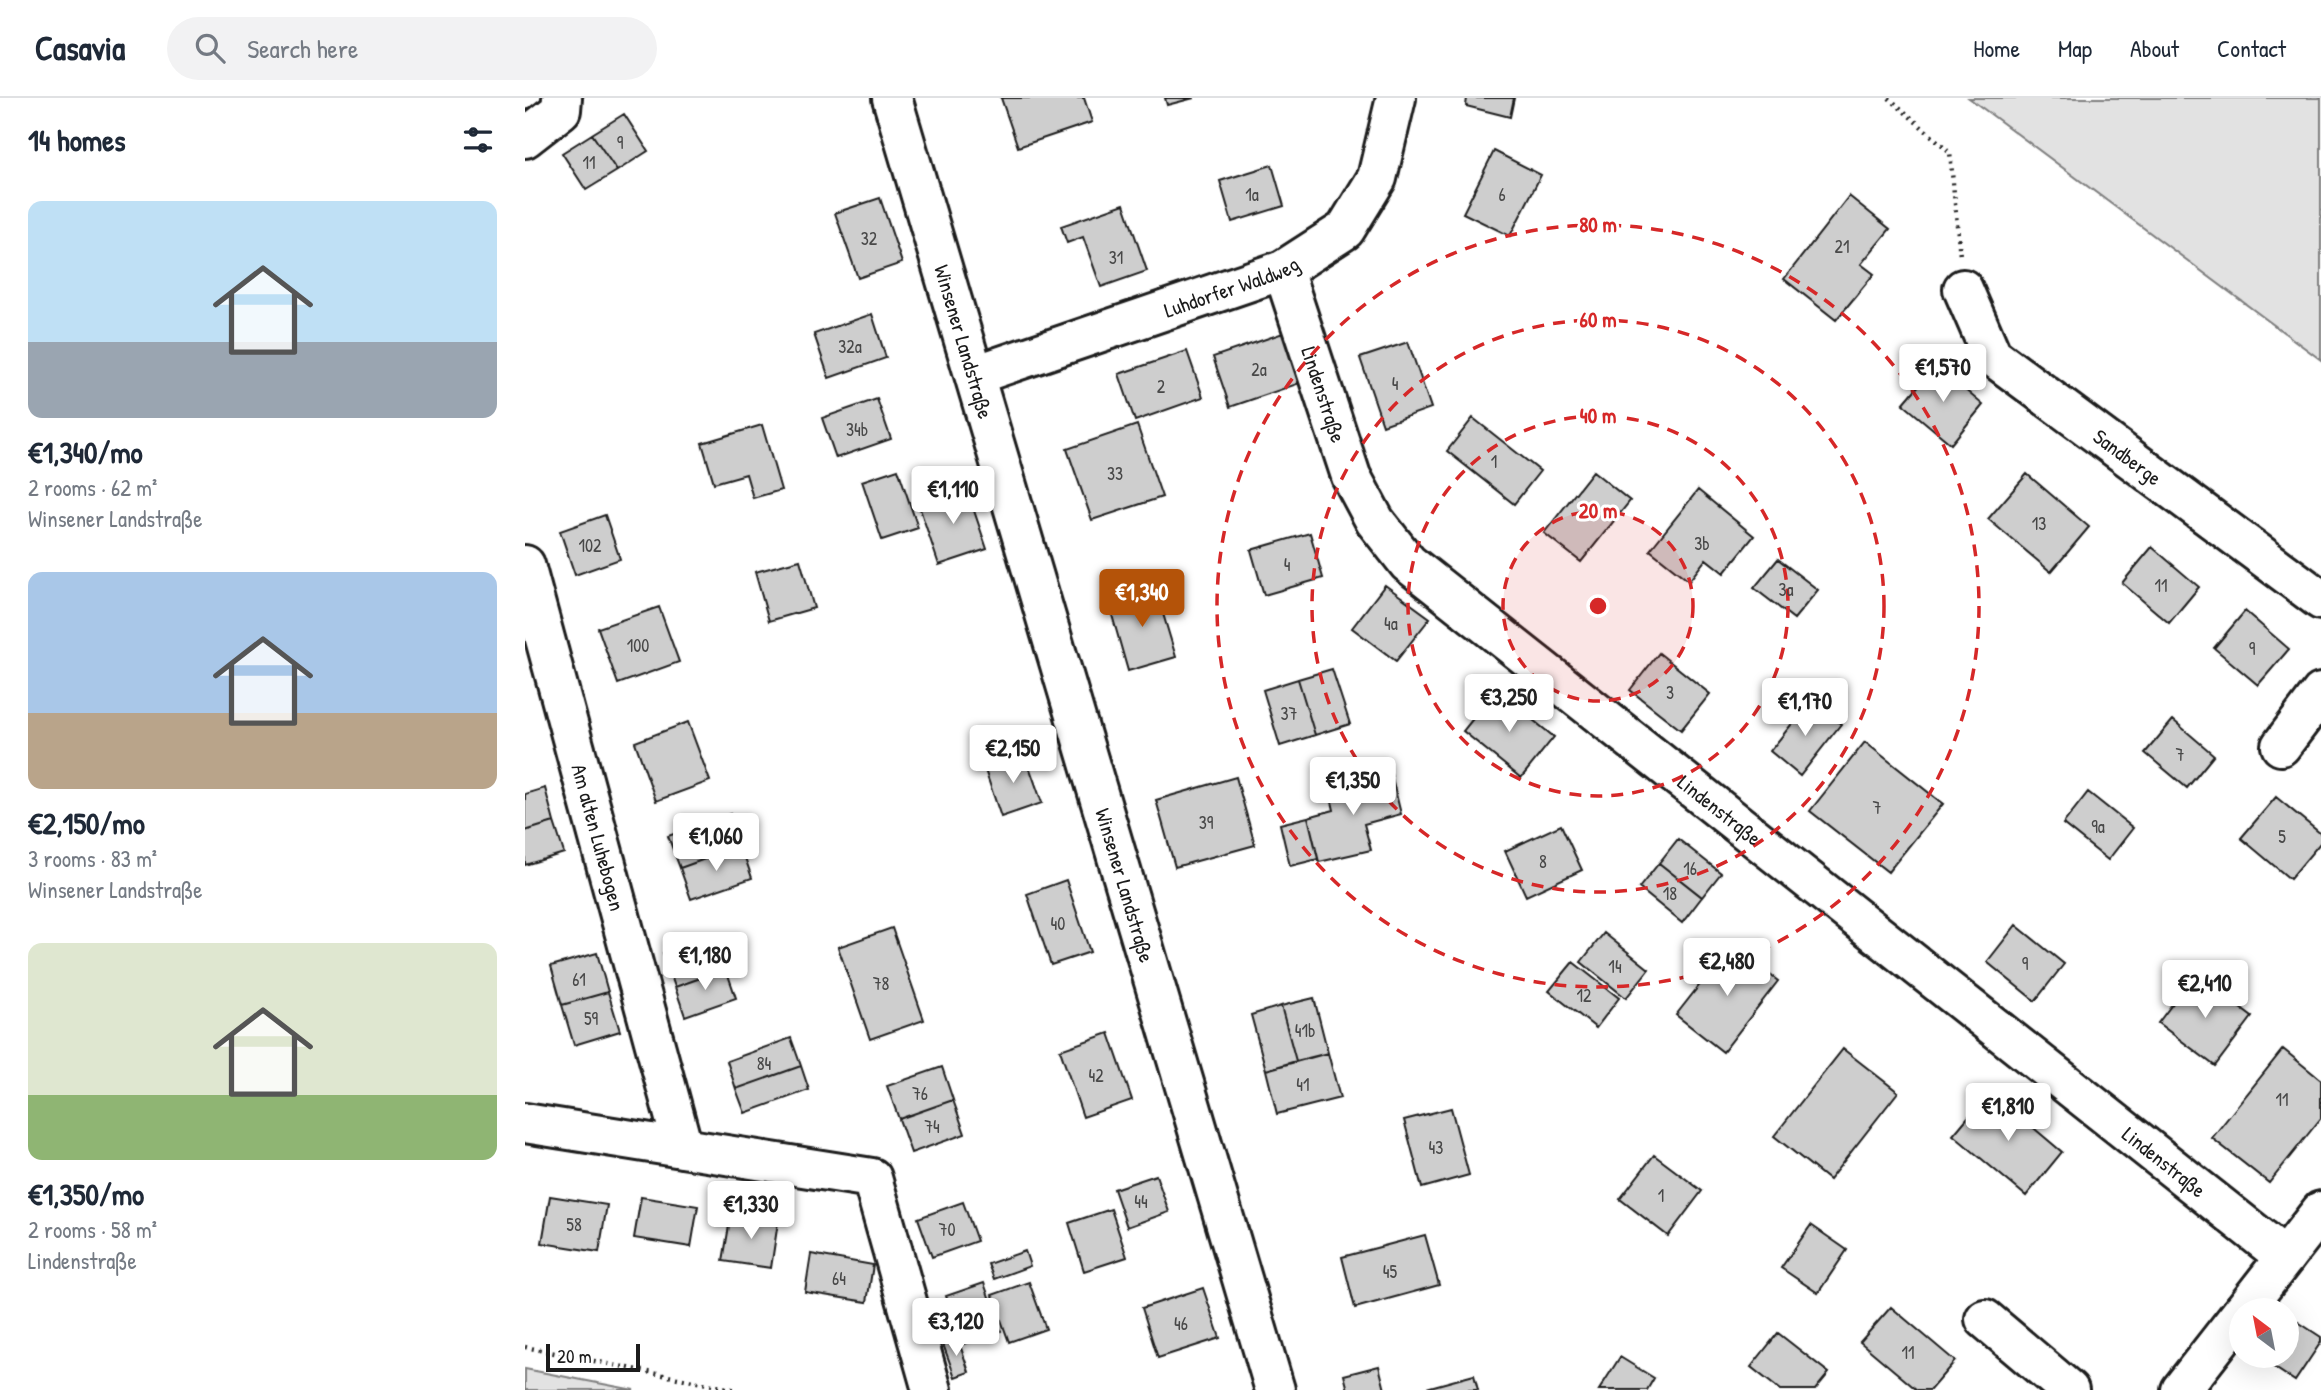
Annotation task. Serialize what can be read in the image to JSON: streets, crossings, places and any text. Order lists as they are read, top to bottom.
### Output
{
  "streets": {
    "street": [
      "Luhdorfer Waldweg",
      "Winsener Landstraße",
      "Lindenstraße",
      "Sandberge",
      "Am alten Luhebogen"
    ]
  },
  "crossings": [
    ["Luhdorfer Waldweg", "Winsener Landstraße"],
    ["Luhdorfer Waldweg", "Lindenstraße"]
  ],
  "house_numbers": [
    "9",
    "11",
    "1a",
    "6",
    "32",
    "21",
    "31",
    "32a",
    "2a",
    "4",
    "2",
    "34b",
    "1",
    "33",
    "13",
    "3b",
    "102",
    "4",
    "11",
    "3a",
    "4a",
    "100",
    "9",
    "3",
    "37",
    "7",
    "7",
    "39",
    "9a",
    "5",
    "8",
    "16",
    "18",
    "40",
    "9",
    "14",
    "61",
    "78",
    "12",
    "59",
    "41b",
    "84",
    "42",
    "41",
    "76",
    "11",
    "74",
    "43",
    "1",
    "44",
    "58",
    "70",
    "45",
    "64",
    "46",
    "11"
  ],
  "scale_bar": "20 m",
  "north": "top left",
  "page": {
    "header": "Casavia",
    "search": "Search here",
    "nav": [
      "Home",
      "Map",
      "About",
      "Contact"
    ],
    "heading": "14 homes",
    "list": [
      {
        "name": "€1,340/mo",
        "note": "2 rooms · 62 m² · Winsener Landstraße"
      },
      {
        "name": "€2,150/mo",
        "note": "3 rooms · 83 m² · Winsener Landstraße"
      },
      {
        "name": "€1,350/mo",
        "note": "2 rooms · 58 m² · Lindenstraße"
      }
    ],
    "price": [
      "€1,570",
      "€1,110",
      "€1,340",
      "€3,250",
      "€1,170",
      "€2,150",
      "€1,350",
      "€1,060",
      "€1,180",
      "€2,480",
      "€2,410",
      "€1,810",
      "€1,330",
      "€3,120"
    ],
    "scale": "20 m"
  },
  "rings": [
    "80 m",
    "60 m",
    "40 m",
    "20 m"
  ]
}
